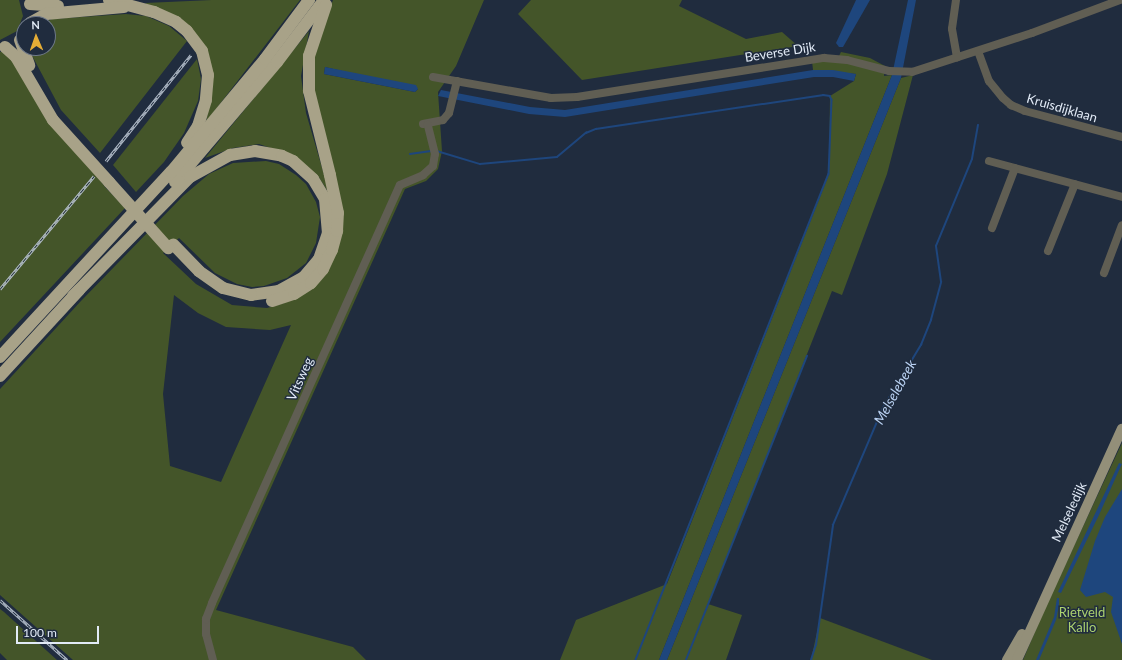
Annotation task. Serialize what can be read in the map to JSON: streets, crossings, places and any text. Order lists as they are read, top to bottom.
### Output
{
  "streets": {
    "main road": ["Melseledijk"],
    "street": ["Beverse Dijk", "Kruisdijklaan", "Vitsweg"]
  },
  "crossings": [
    ["Beverse Dijk", "Kruisdijklaan"],
    ["Beverse Dijk", "Vitsweg"]
  ],
  "water": ["Melselebeek"],
  "parks": ["Rietveld Kallo"],
  "scale_bar": "100 m",
  "north": "top"
}
